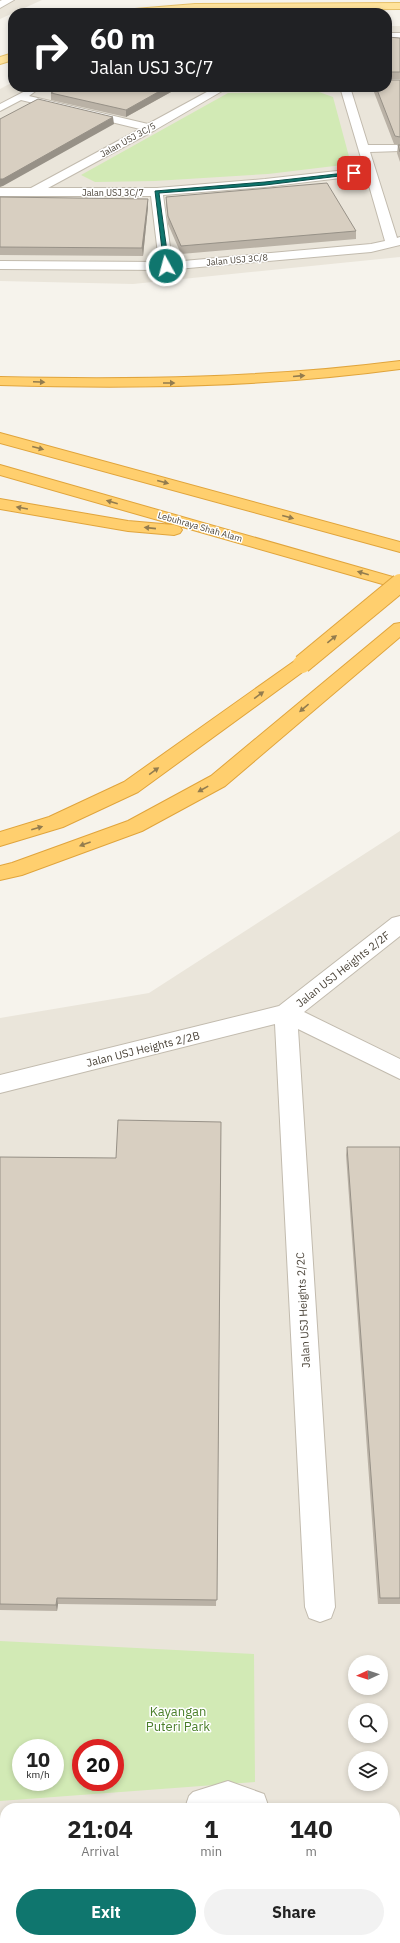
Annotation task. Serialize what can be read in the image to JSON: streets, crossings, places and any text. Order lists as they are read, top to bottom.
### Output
{
  "streets": {
    "highway": ["Lebuhraya Shah Alam"],
    "street": [
      "Jalan USJ 3C/5",
      "Jalan USJ 3C/7",
      "Jalan USJ 3C/8",
      "Jalan USJ Heights 2/2F",
      "Jalan USJ Heights 2/2B",
      "Jalan USJ Heights 2/2C"
    ]
  },
  "crossings": [
    ["Jalan USJ 3C/5", "Jalan USJ 3C/7"],
    ["Jalan USJ Heights 2/2F", "Jalan USJ Heights 2/2B"],
    ["Jalan USJ Heights 2/2F", "Jalan USJ Heights 2/2C"],
    ["Jalan USJ Heights 2/2B", "Jalan USJ Heights 2/2C"]
  ],
  "parks": ["Kayangan Puteri Park"],
  "north": "left",
  "page": {
    "turn": ["60 m", "Jalan USJ 3C/7"],
    "speed": "10 km/h",
    "limit": "20",
    "eta": [
      "21:04",
      "Arrival",
      "1",
      "min",
      "140",
      "m"
    ],
    "buttons": ["Exit", "Share"]
  }
}
